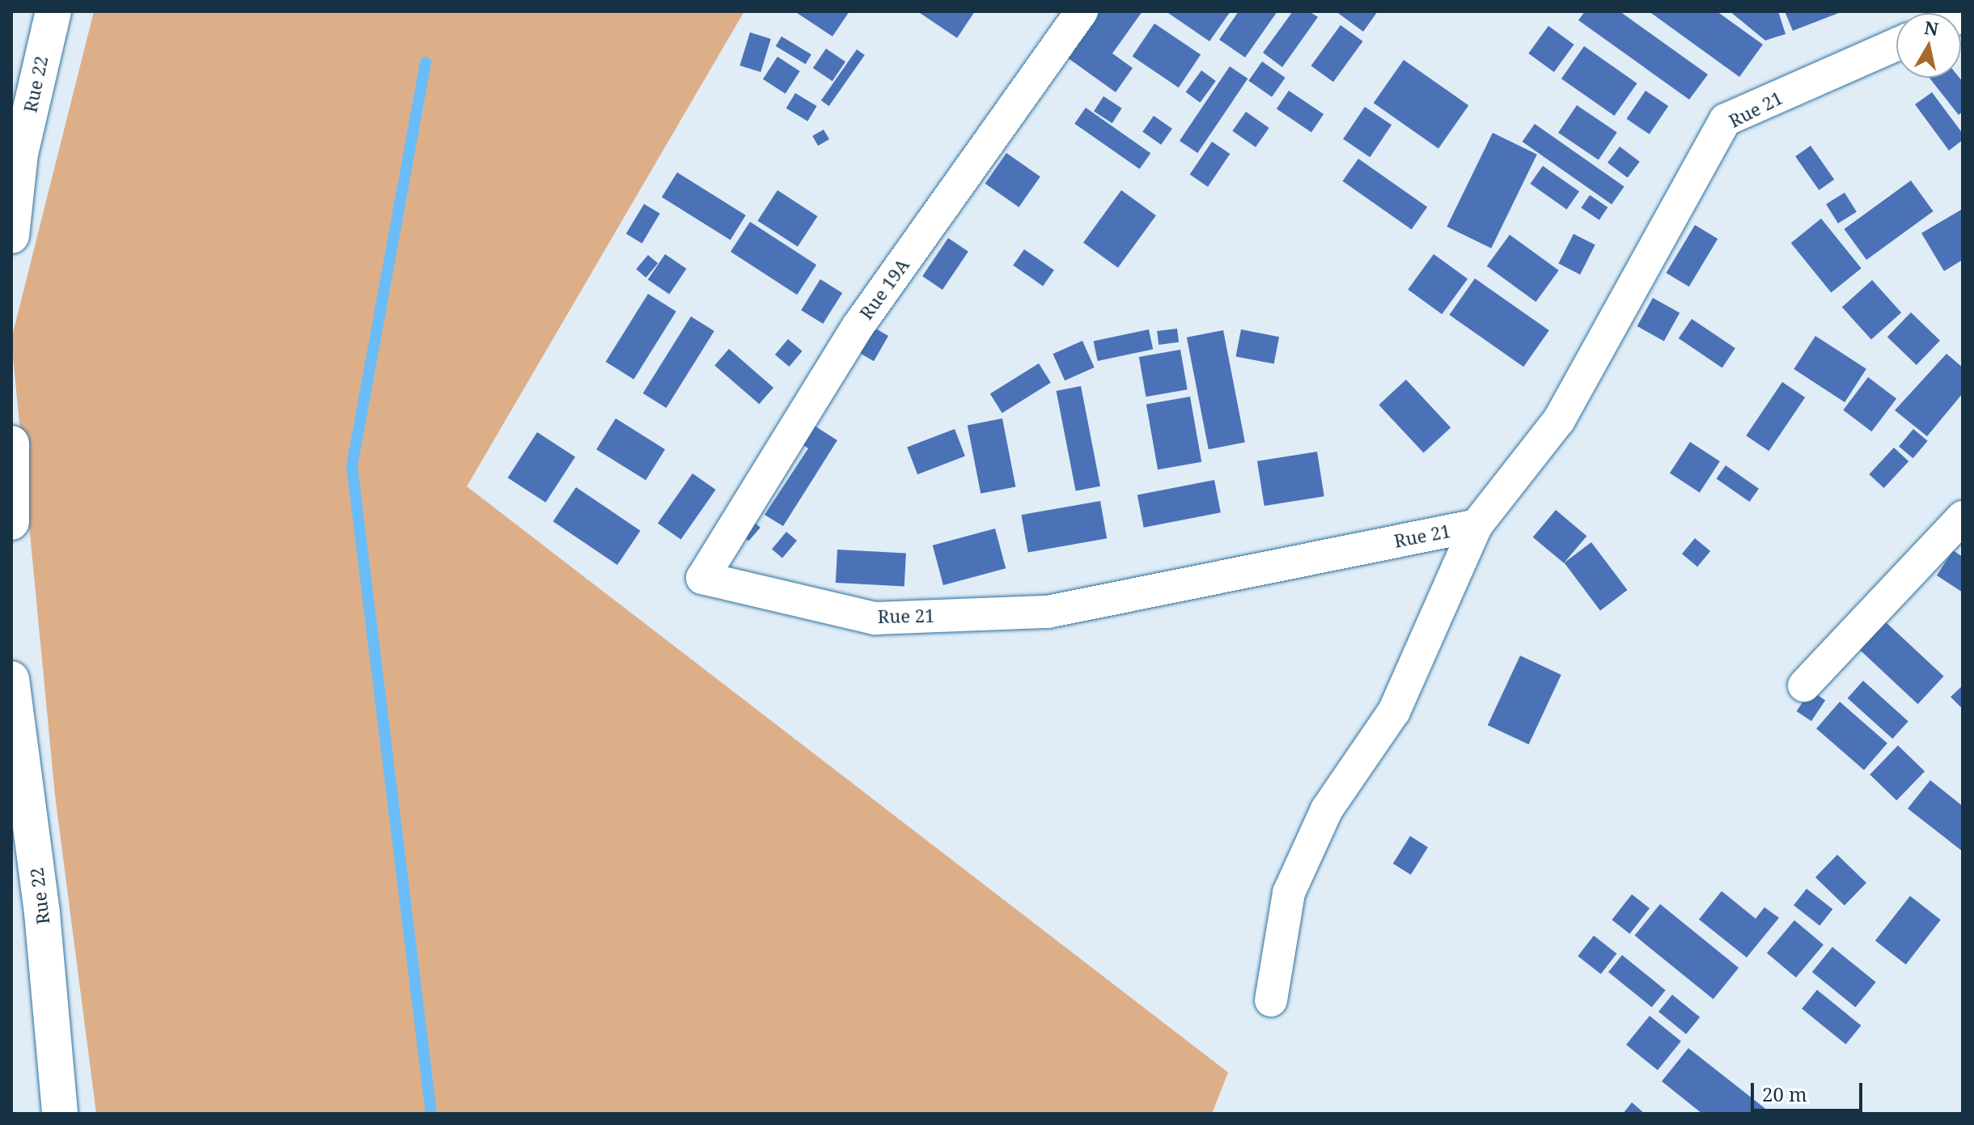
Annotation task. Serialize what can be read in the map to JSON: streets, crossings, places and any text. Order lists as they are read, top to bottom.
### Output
{
  "streets": {
    "street": ["Rue 22", "Rue 21", "Rue 19A"]
  },
  "crossings": [
    ["Rue 21", "Rue 19A"]
  ],
  "scale_bar": "20 m",
  "north": "top"
}
